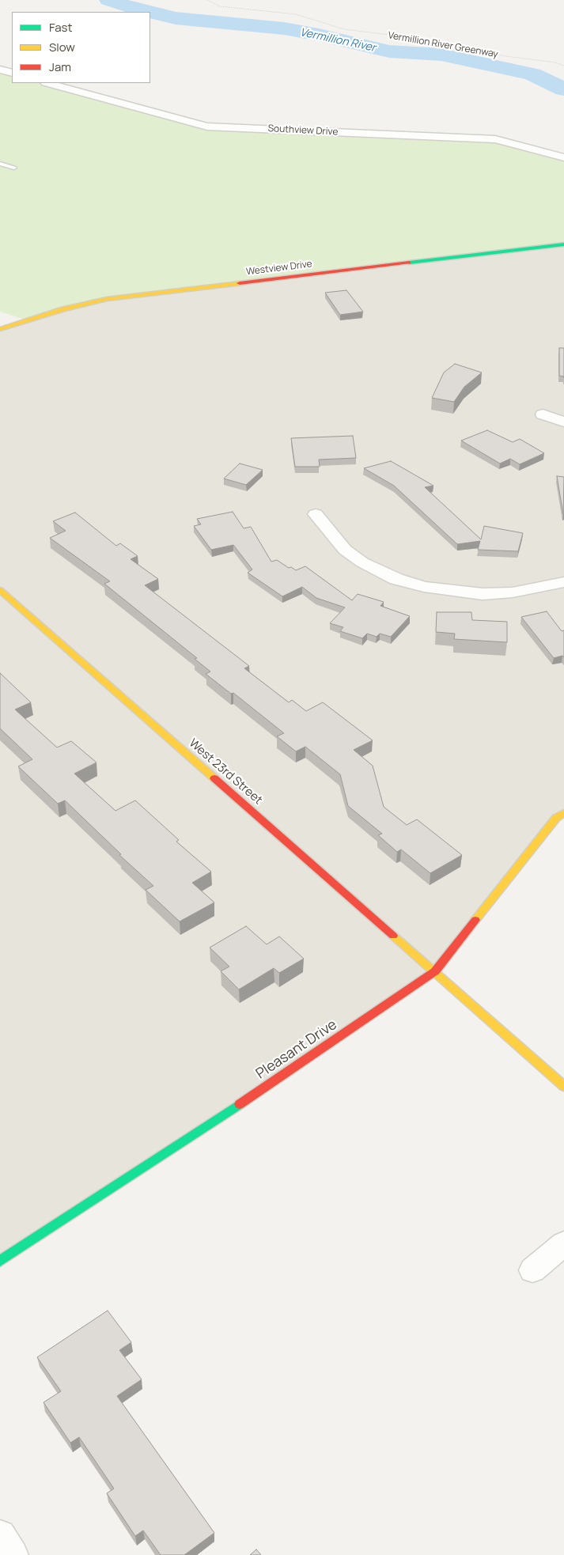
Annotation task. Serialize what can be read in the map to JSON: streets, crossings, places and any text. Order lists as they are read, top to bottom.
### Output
{
  "streets": {
    "street": [
      "Southview Drive",
      "Westview Drive",
      "West 23rd Street",
      "Pleasant Drive"
    ],
    "path": ["Vermillion River Greenway"]
  },
  "crossings": [
    ["West 23rd Street", "Pleasant Drive"]
  ],
  "water": ["Vermillion River"],
  "legend": ["Fast", "Slow", "Jam"]
}
